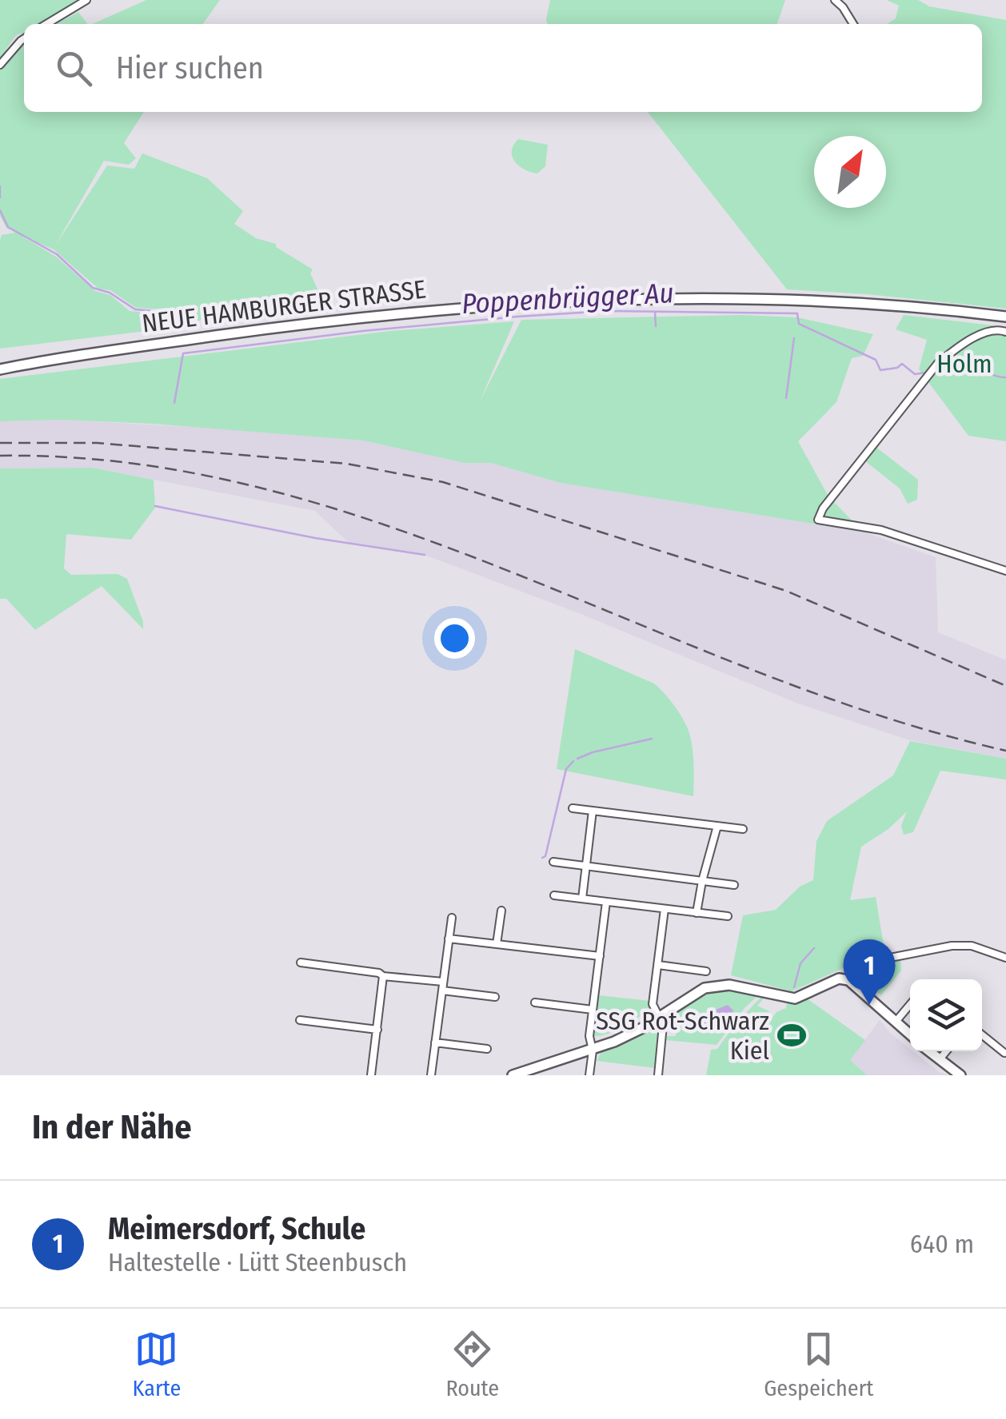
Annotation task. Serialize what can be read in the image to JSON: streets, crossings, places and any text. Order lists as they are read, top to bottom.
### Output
{
  "streets": {
    "main road": ["NEUE HAMBURGER STRASSE"]
  },
  "water": ["Poppenbrügger Au"],
  "parks": ["Holm"],
  "places": {
    "sports": ["SSG Rot-Schwarz Kiel"]
  },
  "north": "top right",
  "page": {
    "search": "Hier suchen",
    "pins": "1",
    "heading": "In der Nähe",
    "list": [
      {
        "mark": "1",
        "name": "Meimersdorf, Schule",
        "note": "Haltestelle · Lütt Steenbusch",
        "value": "640 m"
      }
    ],
    "nav": ["Karte", "Route", "Gespeichert"]
  }
}
